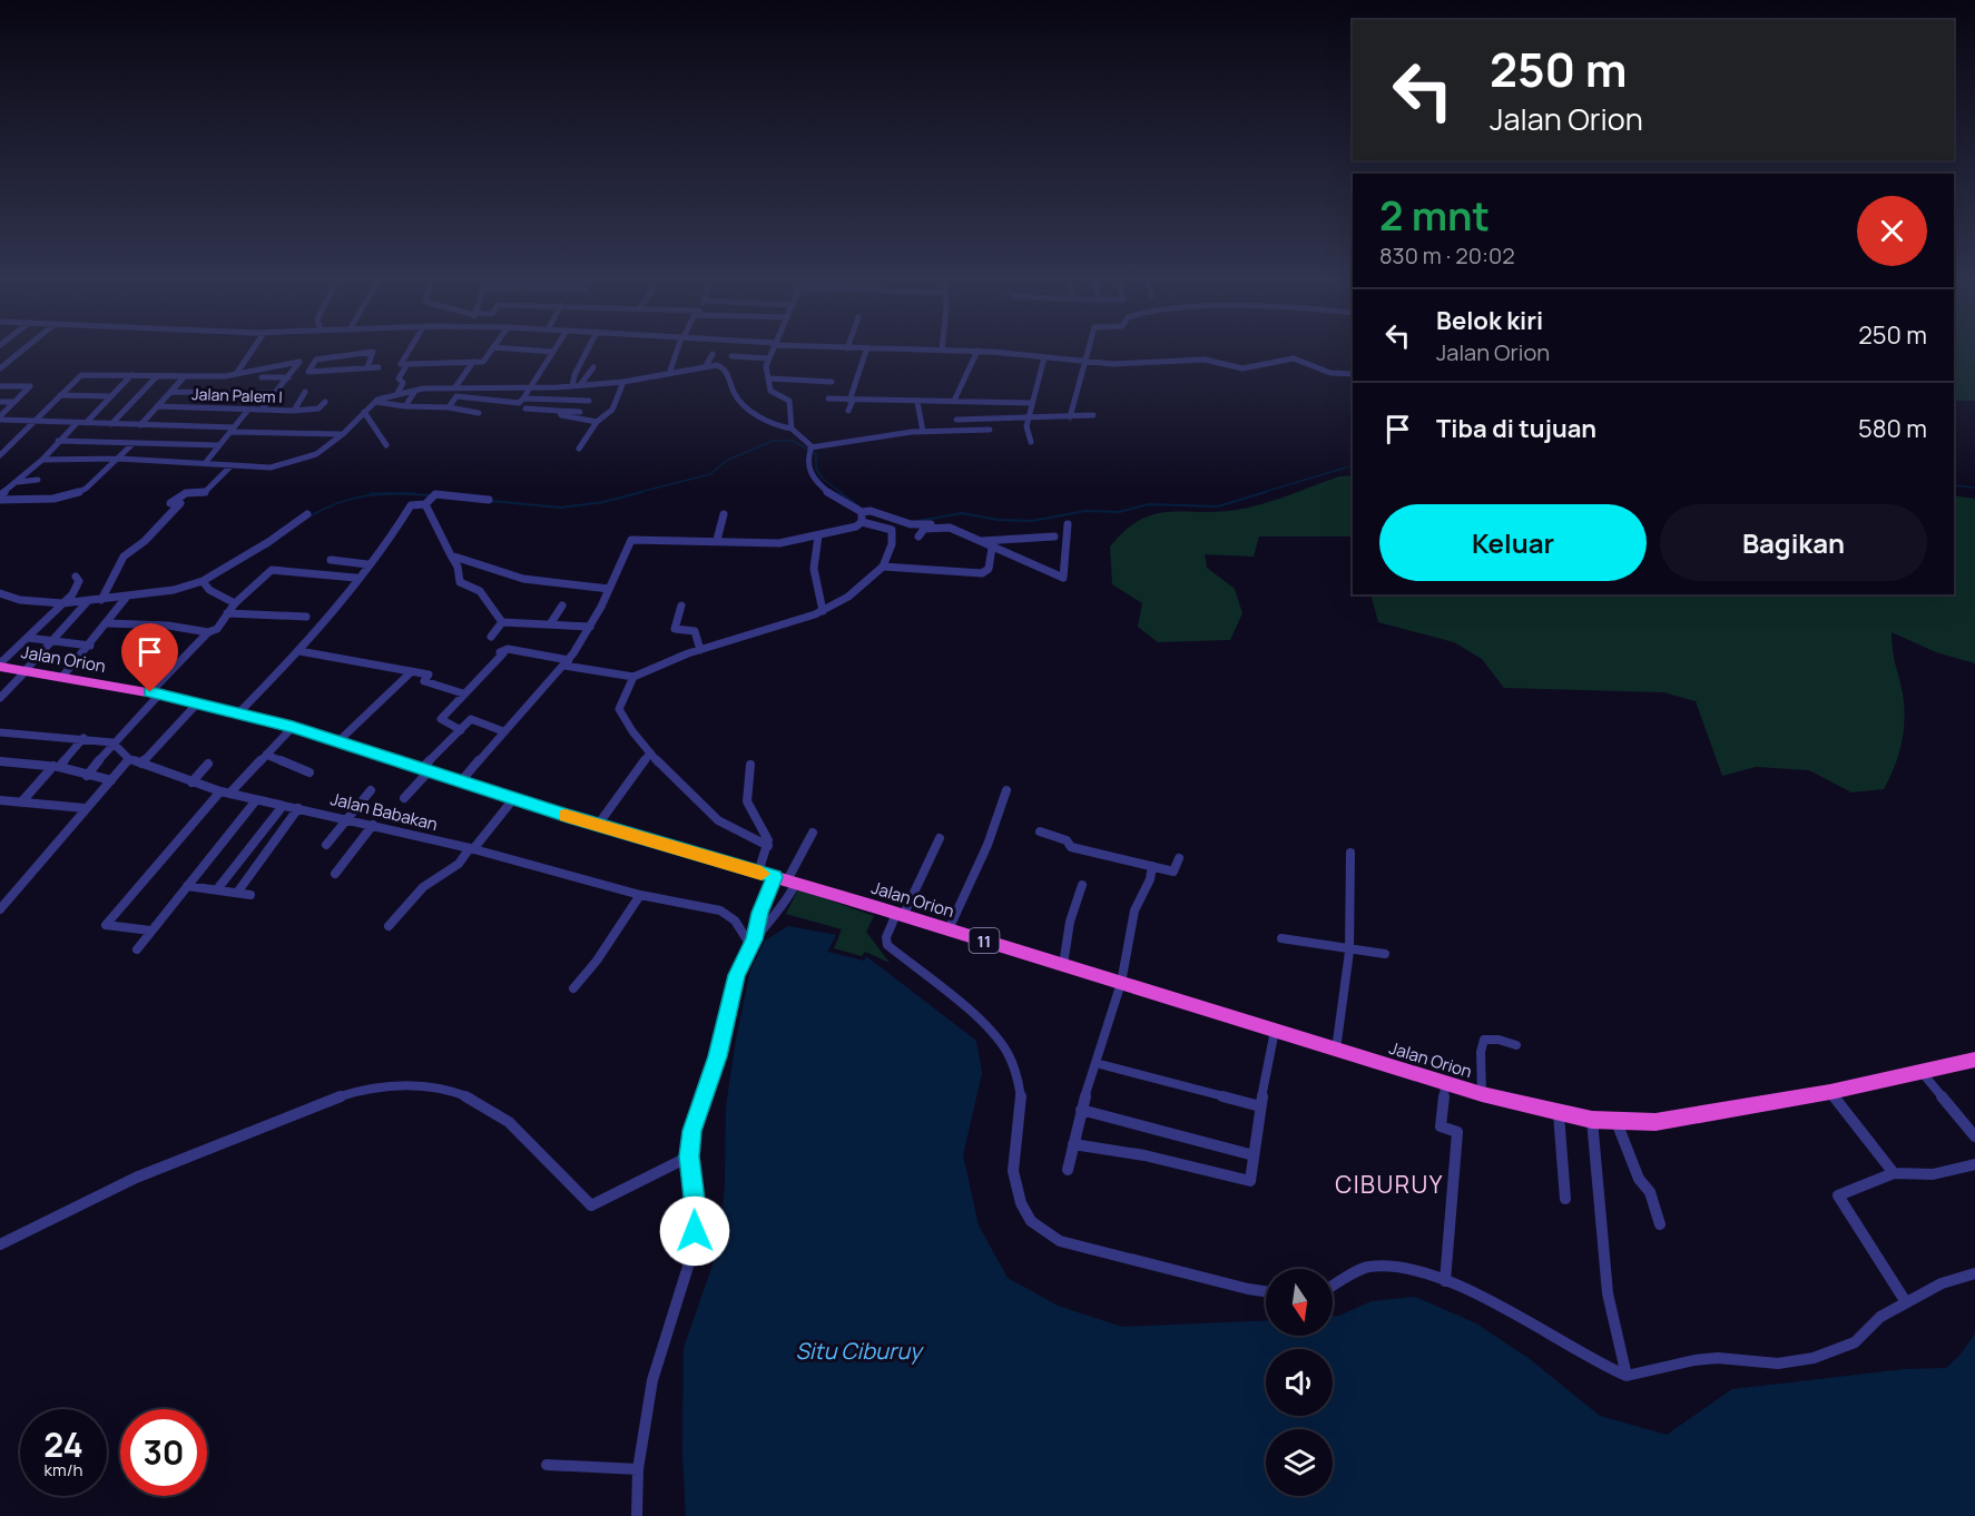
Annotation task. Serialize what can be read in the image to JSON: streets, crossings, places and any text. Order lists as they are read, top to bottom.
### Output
{
  "streets": {
    "highway": ["Jalan Orion", "11"],
    "street": ["Jalan Palem I", "Jalan Babakan"]
  },
  "districts": ["CIBURUY"],
  "water": ["Situ Ciburuy"],
  "north": "bottom",
  "page": {
    "turn": ["250 m", "Jalan Orion"],
    "heading": ["2 mnt", "830 m · 20:02"],
    "list": [
      {
        "name": "Belok kiri",
        "note": "Jalan Orion",
        "value": "250 m"
      },
      {
        "name": "Tiba di tujuan",
        "value": "580 m"
      }
    ],
    "buttons": ["Keluar", "Bagikan"],
    "speed": "24 km/h",
    "limit": "30"
  }
}
